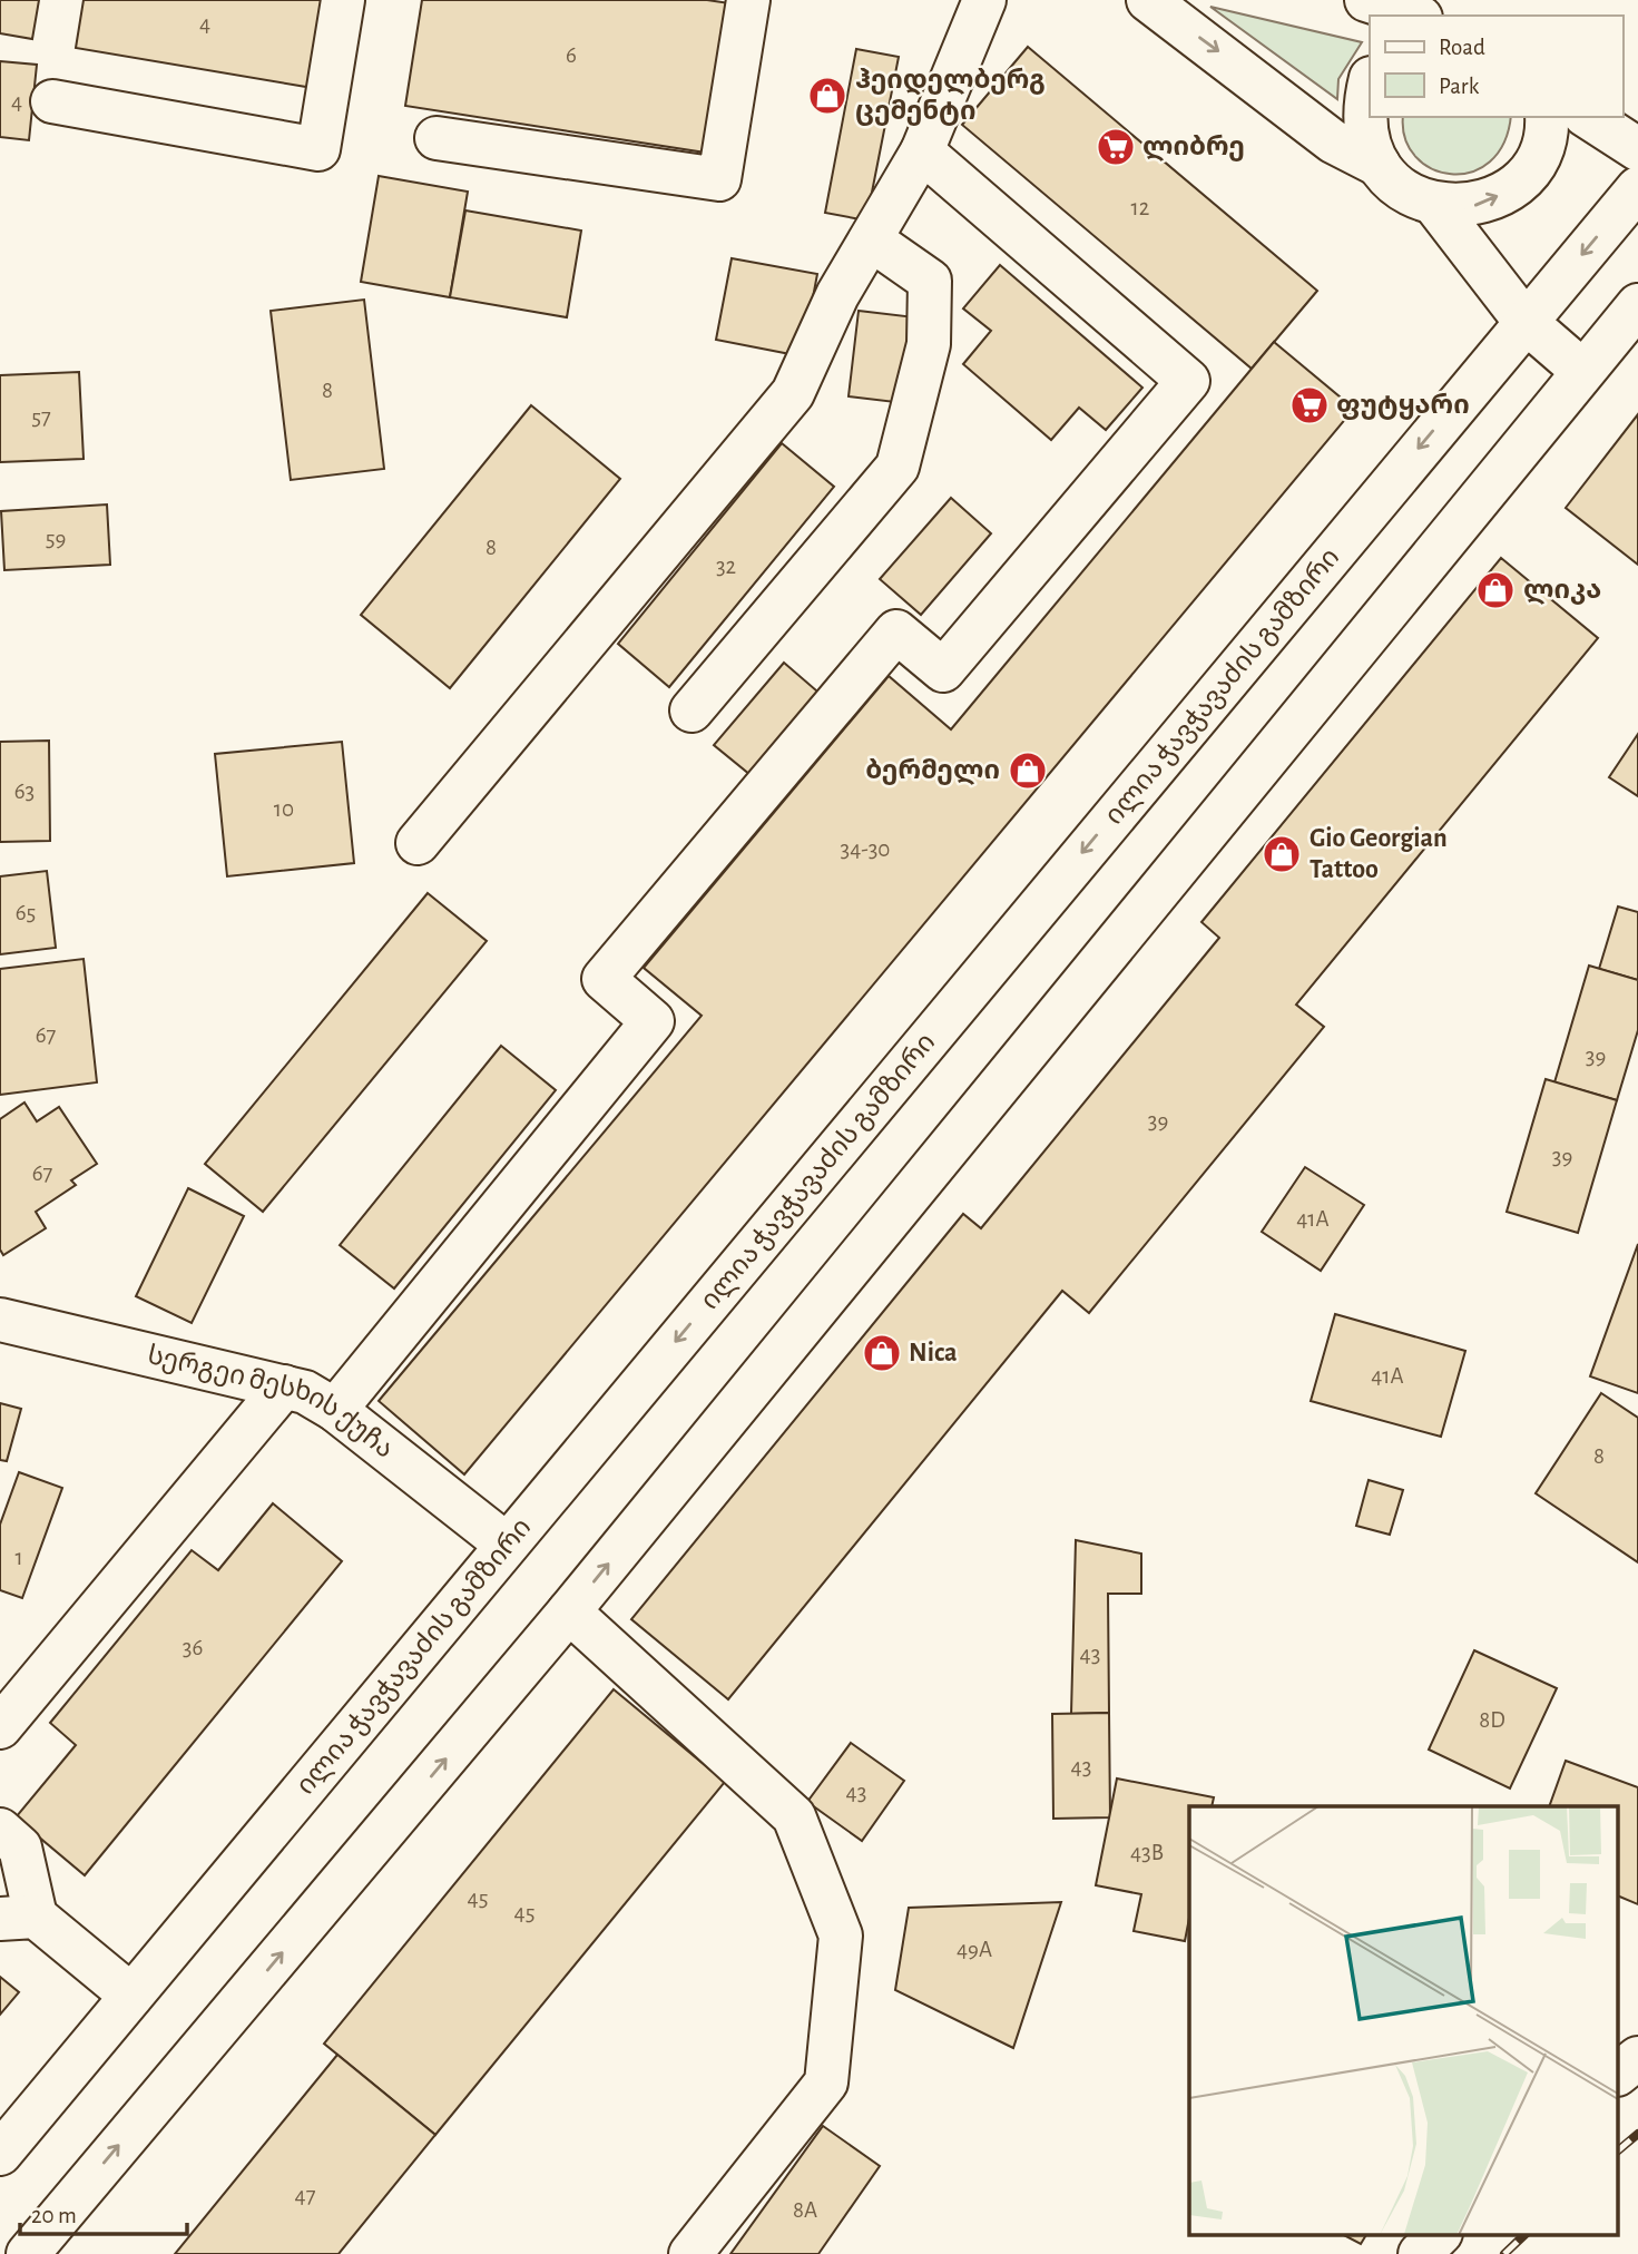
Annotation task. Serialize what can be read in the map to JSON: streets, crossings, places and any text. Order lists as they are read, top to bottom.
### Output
{
  "streets": {
    "main road": ["ილია ჭავჭავაძის გამზირი", "სერგეი მესხის ქუჩა"]
  },
  "crossings": [
    ["ილია ჭავჭავაძის გამზირი", "სერგეი მესხის ქუჩა"]
  ],
  "places": {
    "shop": [
      "ჰეიდელბერგ ცემენტი",
      "ლიკა",
      "ბერმელი",
      "Gio Georgian Tattoo",
      "Nica"
    ],
    "supermarket": ["ლიბრე", "ფუტყარი"]
  },
  "house_numbers": [
    "4",
    "6",
    "4",
    "12",
    "8",
    "57",
    "59",
    "8",
    "32",
    "63",
    "10",
    "34-30",
    "65",
    "67",
    "39",
    "39",
    "39",
    "67",
    "41A",
    "41A",
    "8",
    "1",
    "36",
    "43",
    "8D",
    "43",
    "43",
    "43B",
    "45",
    "45",
    "49A",
    "47",
    "8A"
  ],
  "legend": ["Road", "Park"],
  "scale_bar": "20 m"
}
